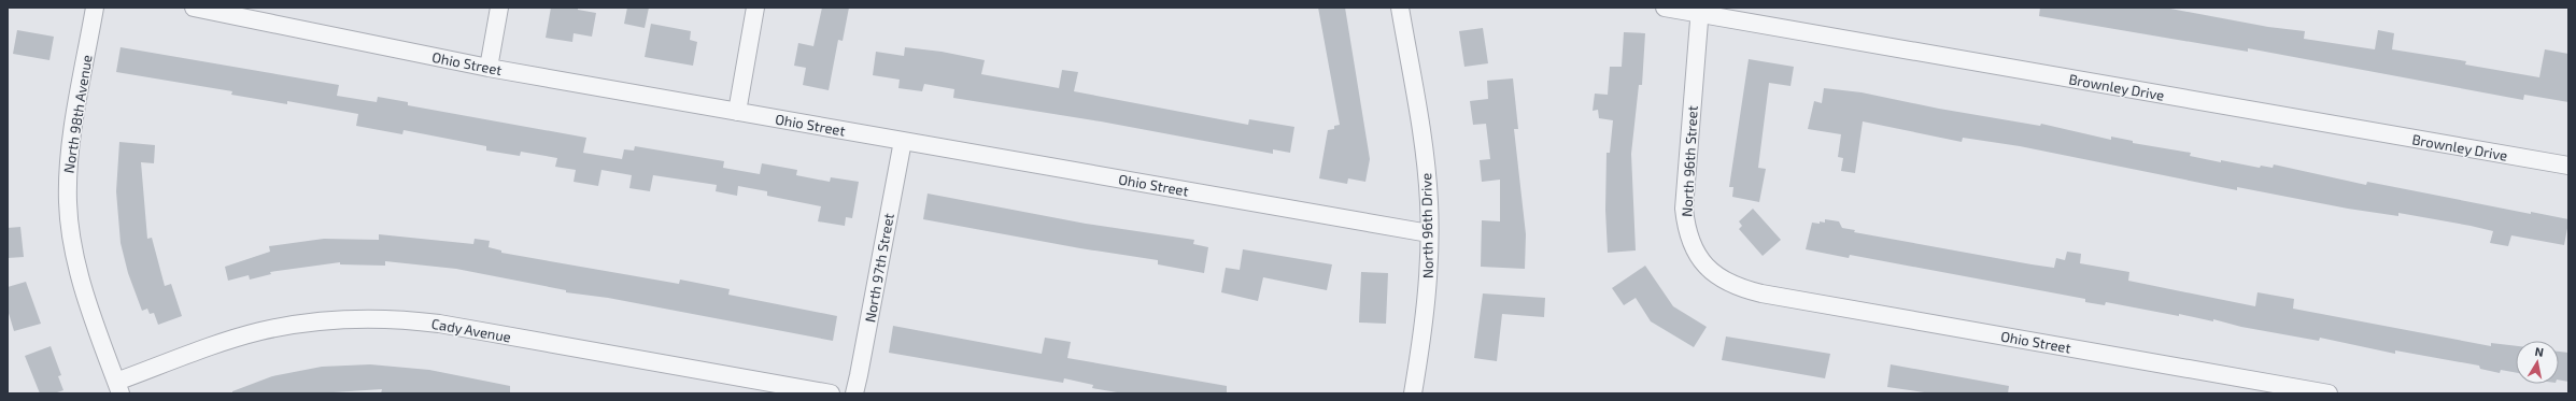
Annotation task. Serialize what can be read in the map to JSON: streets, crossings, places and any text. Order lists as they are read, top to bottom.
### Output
{
  "streets": {
    "street": [
      "Ohio Street",
      "Brownley Drive",
      "North 98th Avenue",
      "North 96th Street",
      "North 96th Drive",
      "North 97th Street",
      "Cady Avenue"
    ]
  },
  "crossings": [
    ["Ohio Street", "North 96th Street"],
    ["Ohio Street", "North 96th Drive"],
    ["Ohio Street", "North 97th Street"],
    ["Brownley Drive", "North 96th Street"],
    ["North 98th Avenue", "Cady Avenue"]
  ],
  "north": "top"
}
